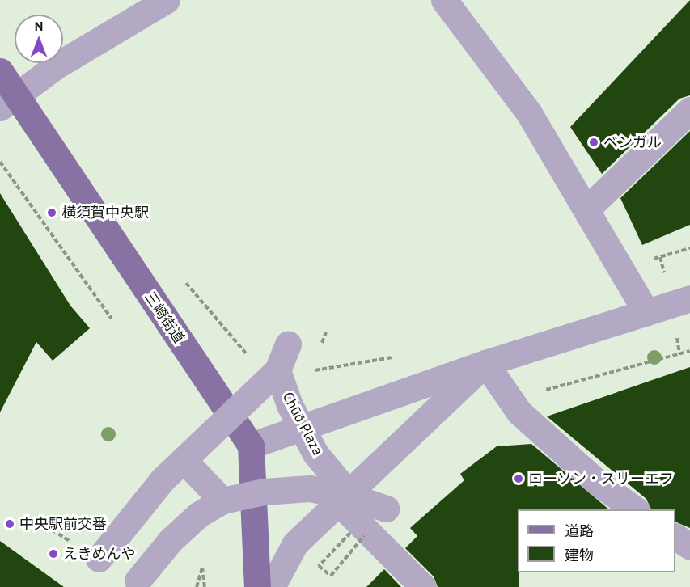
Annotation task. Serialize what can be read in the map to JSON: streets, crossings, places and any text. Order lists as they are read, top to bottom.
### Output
{
  "streets": {
    "main road": ["三崎街道"],
    "street": ["Chūō Plaza"]
  },
  "places": [
    "ベンガル",
    "横須賀中央駅",
    "ローソン・スリーエフ",
    "中央駅前交番",
    "えきめんや"
  ],
  "legend": ["道路", "建物"],
  "north": "top"
}
